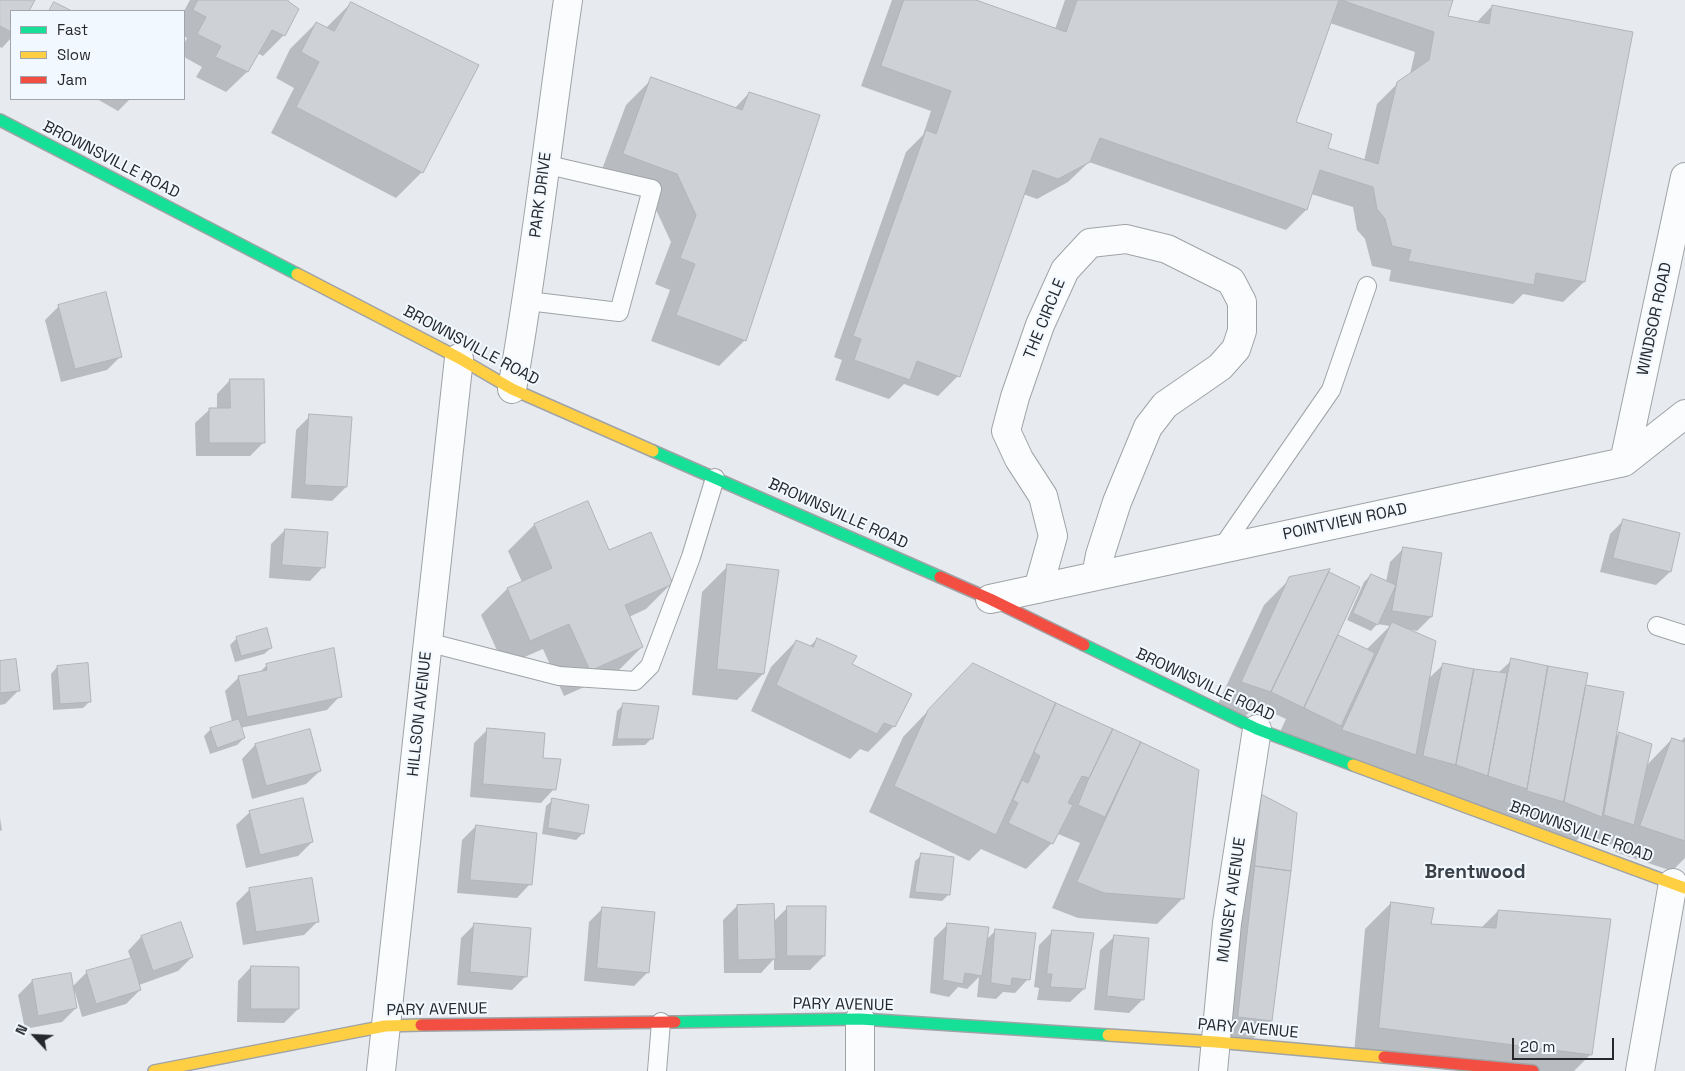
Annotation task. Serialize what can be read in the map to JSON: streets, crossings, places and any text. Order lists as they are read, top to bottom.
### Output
{
  "streets": {
    "main road": ["BROWNSVILLE ROAD", "PARY AVENUE"],
    "street": [
      "PARK DRIVE",
      "THE CIRCLE",
      "WINDSOR ROAD",
      "POINTVIEW ROAD",
      "HILLSON AVENUE",
      "MUNSEY AVENUE"
    ]
  },
  "crossings": [
    ["BROWNSVILLE ROAD", "PARK DRIVE"],
    ["BROWNSVILLE ROAD", "POINTVIEW ROAD"],
    ["BROWNSVILLE ROAD", "HILLSON AVENUE"],
    ["BROWNSVILLE ROAD", "MUNSEY AVENUE"],
    ["THE CIRCLE", "POINTVIEW ROAD"],
    ["WINDSOR ROAD", "POINTVIEW ROAD"],
    ["HILLSON AVENUE", "PARY AVENUE"],
    ["MUNSEY AVENUE", "PARY AVENUE"]
  ],
  "districts": ["Brentwood"],
  "legend": ["Fast", "Slow", "Jam"],
  "scale_bar": "20 m",
  "north": "top left"
}
